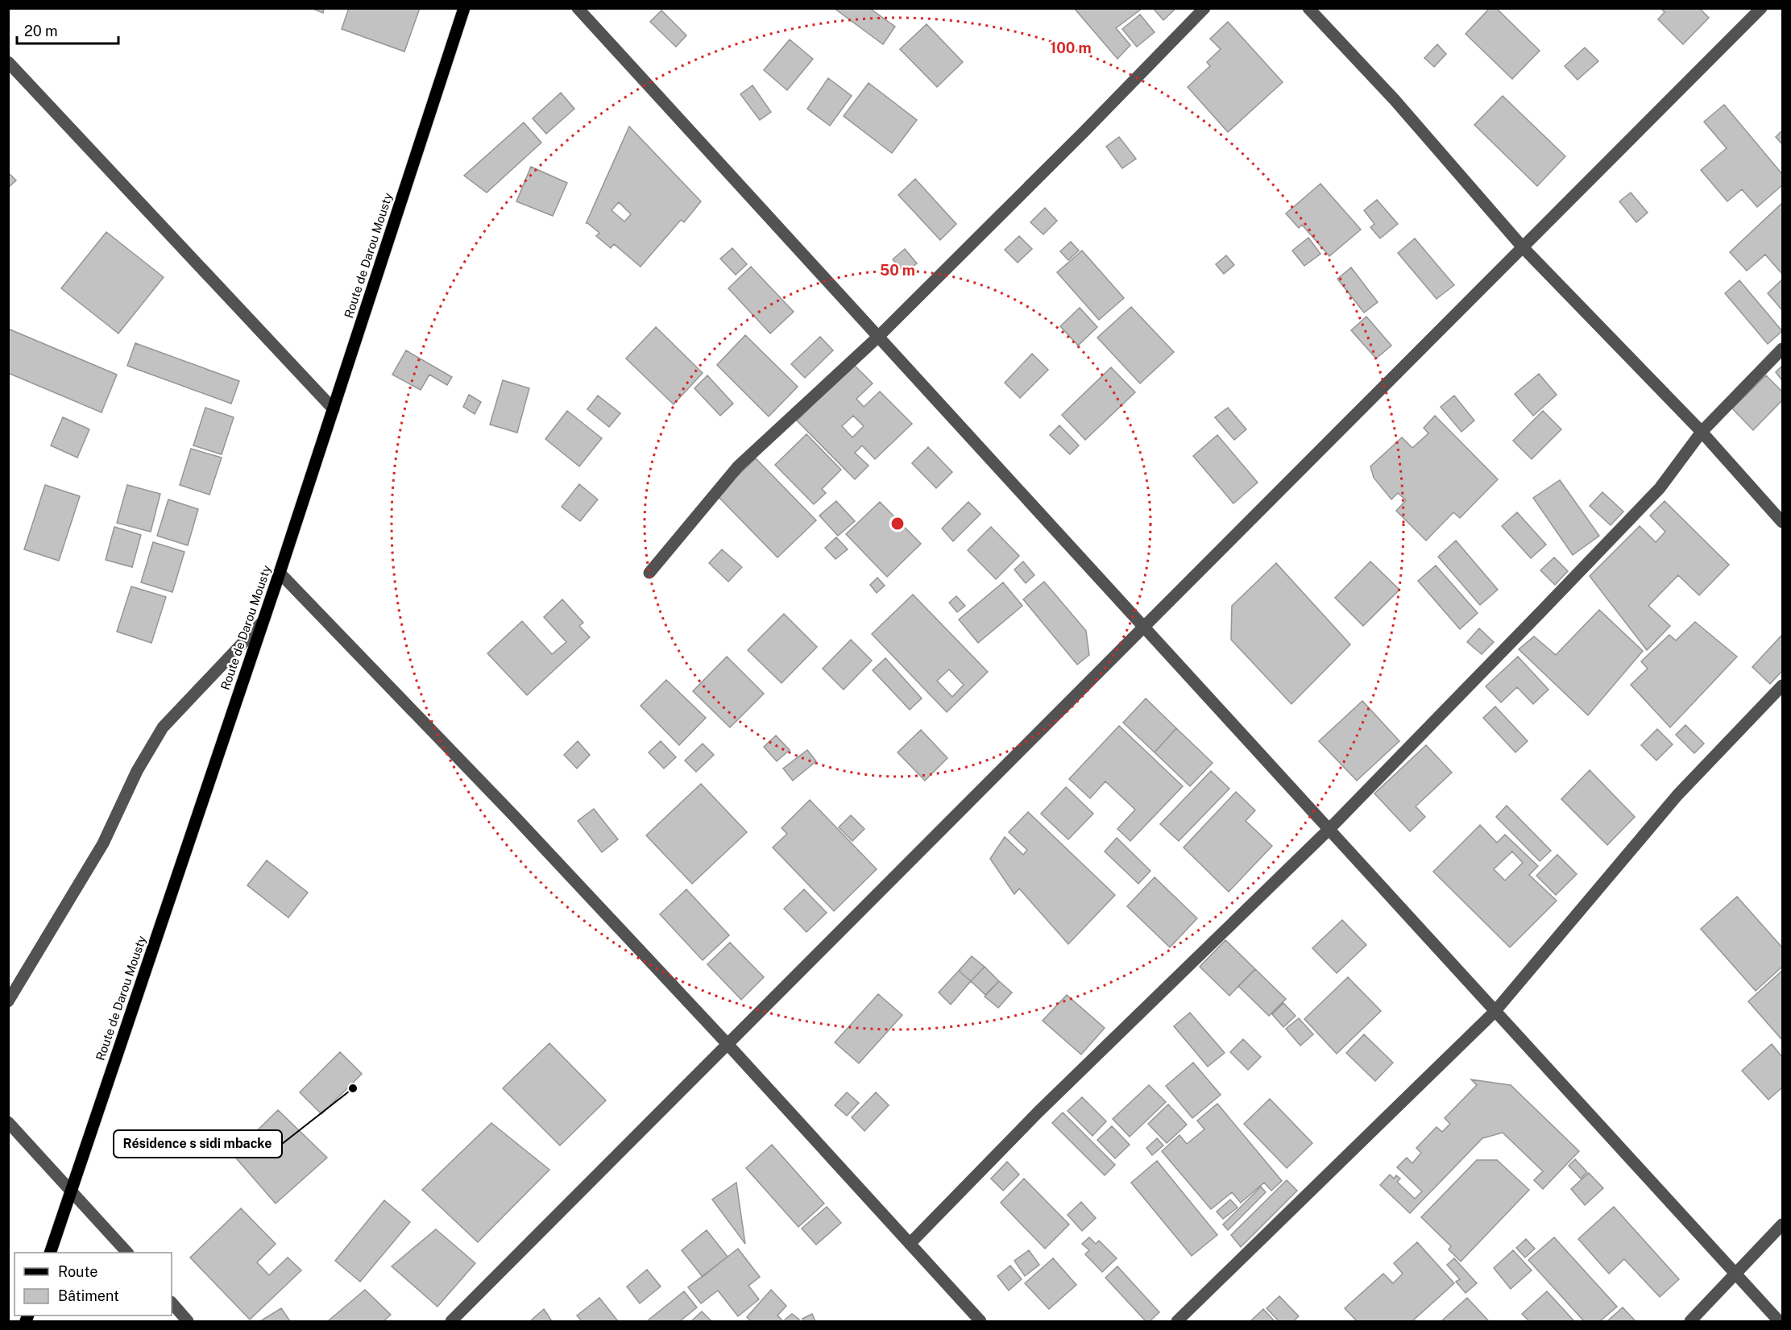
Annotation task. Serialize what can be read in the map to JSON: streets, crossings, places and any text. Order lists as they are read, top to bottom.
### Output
{
  "streets": {
    "main road": ["Route de Darou Mousty"]
  },
  "places": ["Résidence s sidi mbacke"],
  "legend": ["Route", "Bâtiment"],
  "scale_bar": "20 m",
  "rings": ["100 m", "50 m"]
}
